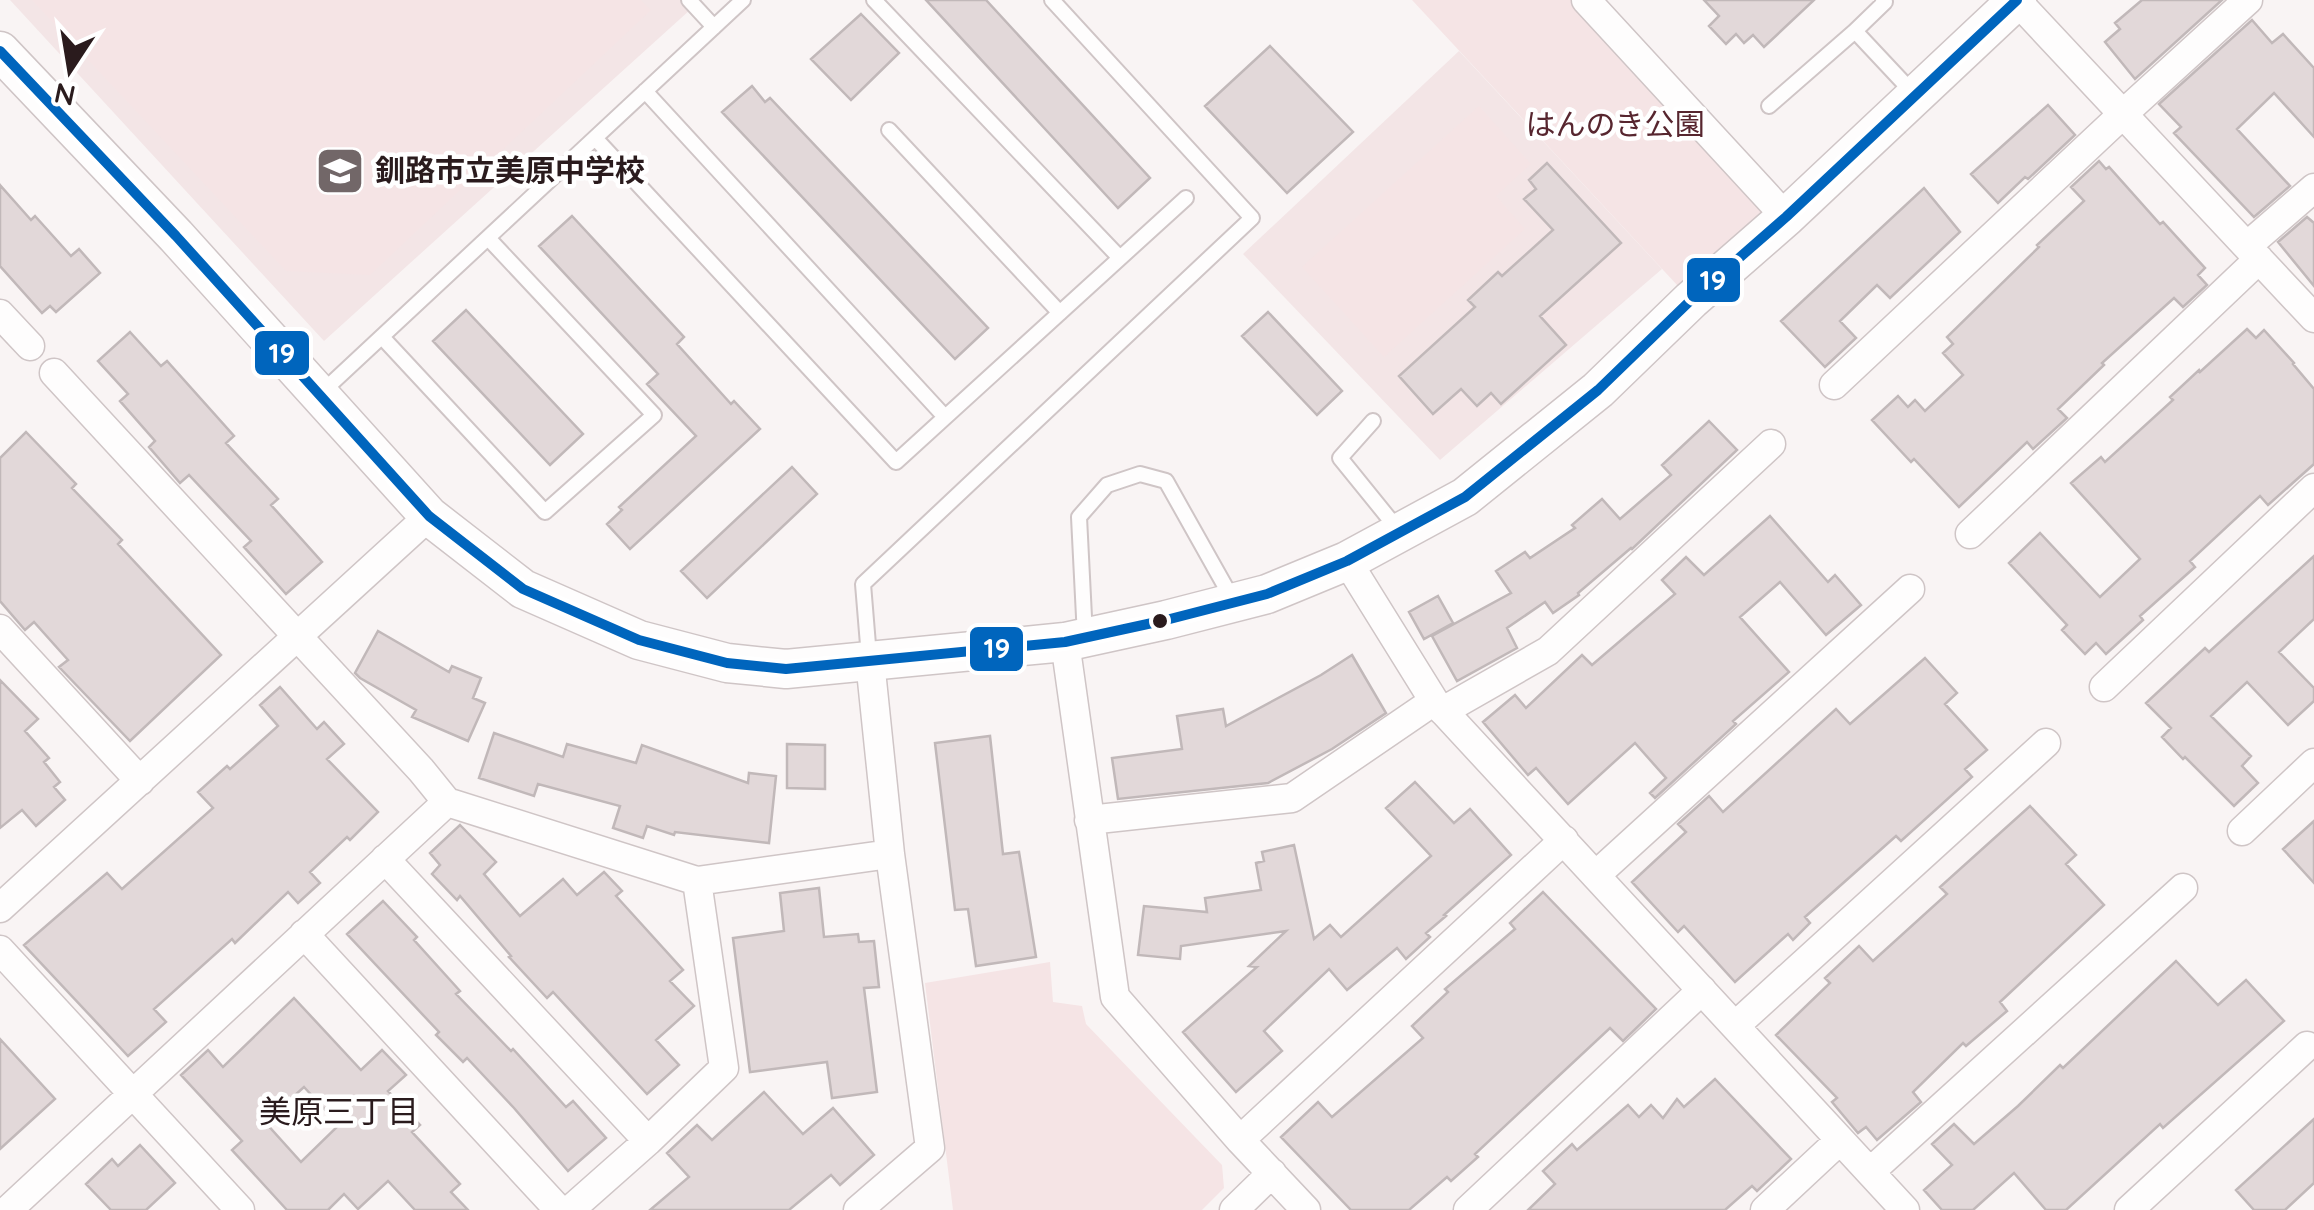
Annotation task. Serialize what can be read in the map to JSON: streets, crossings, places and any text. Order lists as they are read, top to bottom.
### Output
{
  "districts": ["美原三丁目"],
  "parks": ["はんのき公園"],
  "places": {
    "school or university": ["釧路市立美原中学校"]
  },
  "lines": ["transit line 19"],
  "north": "bottom"
}
